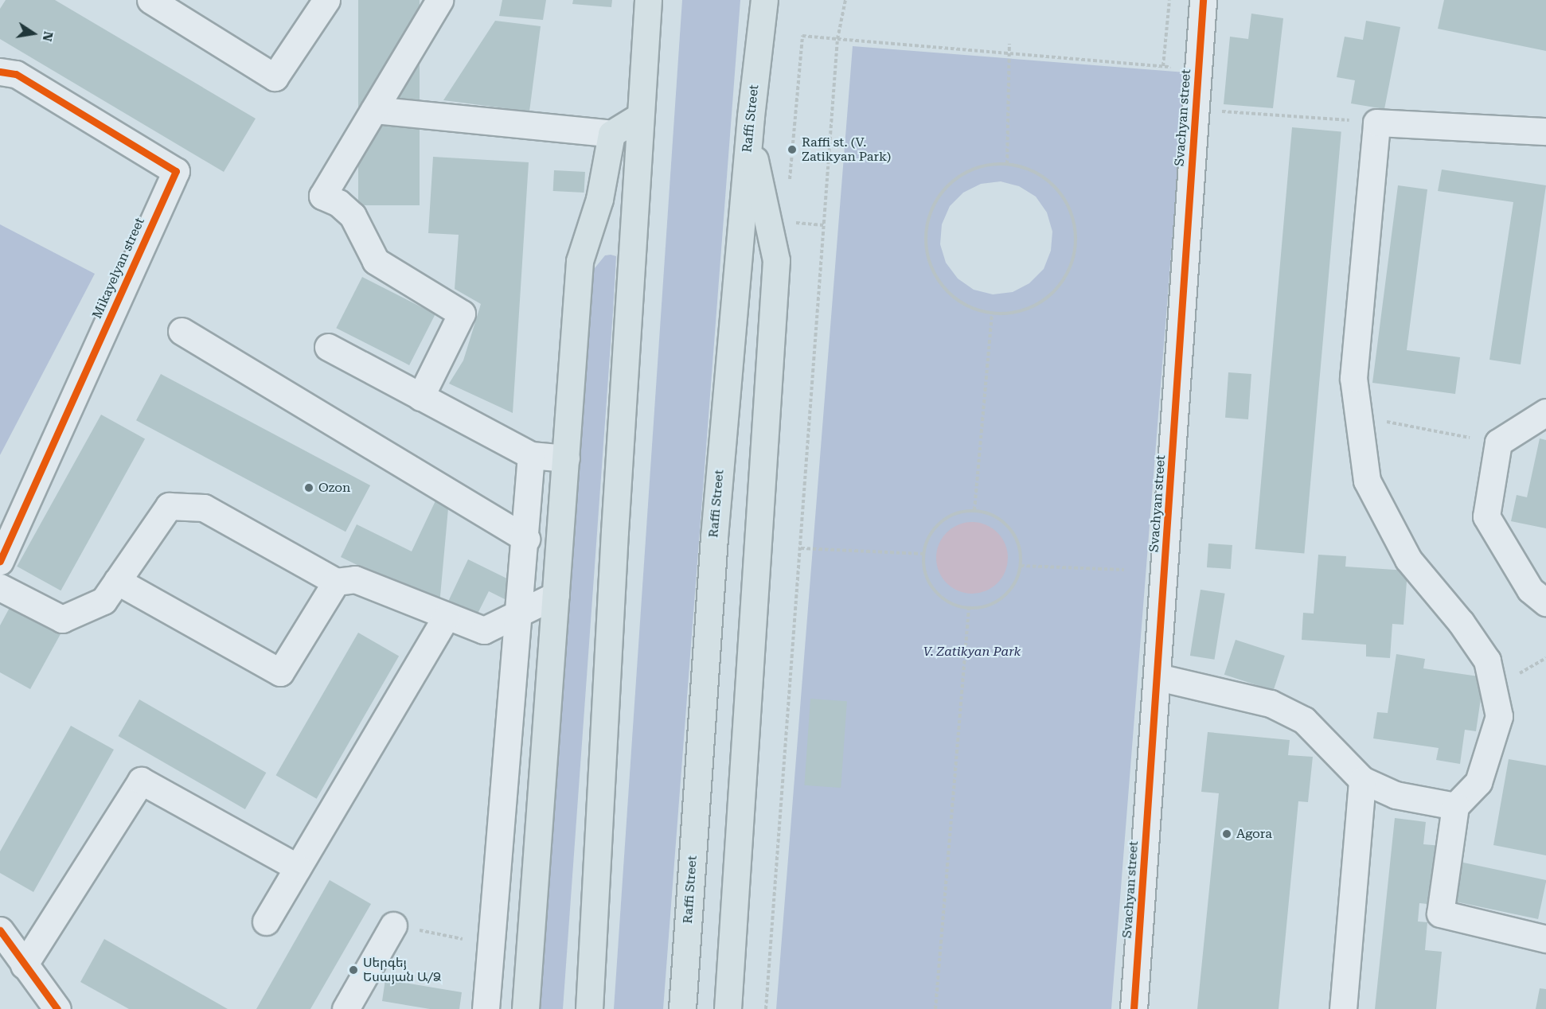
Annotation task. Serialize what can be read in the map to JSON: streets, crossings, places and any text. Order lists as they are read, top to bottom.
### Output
{
  "streets": {
    "main road": ["Raffi Street"],
    "street": ["Svachyan street", "Mikayelyan street"]
  },
  "parks": ["V. Zatikyan Park"],
  "places": [
    "Raffi st. (V. Zatikyan Park)",
    "Ozon",
    "Agora",
    "Սերգեյ Եսայան Ա/Ձ"
  ],
  "north": "right"
}
